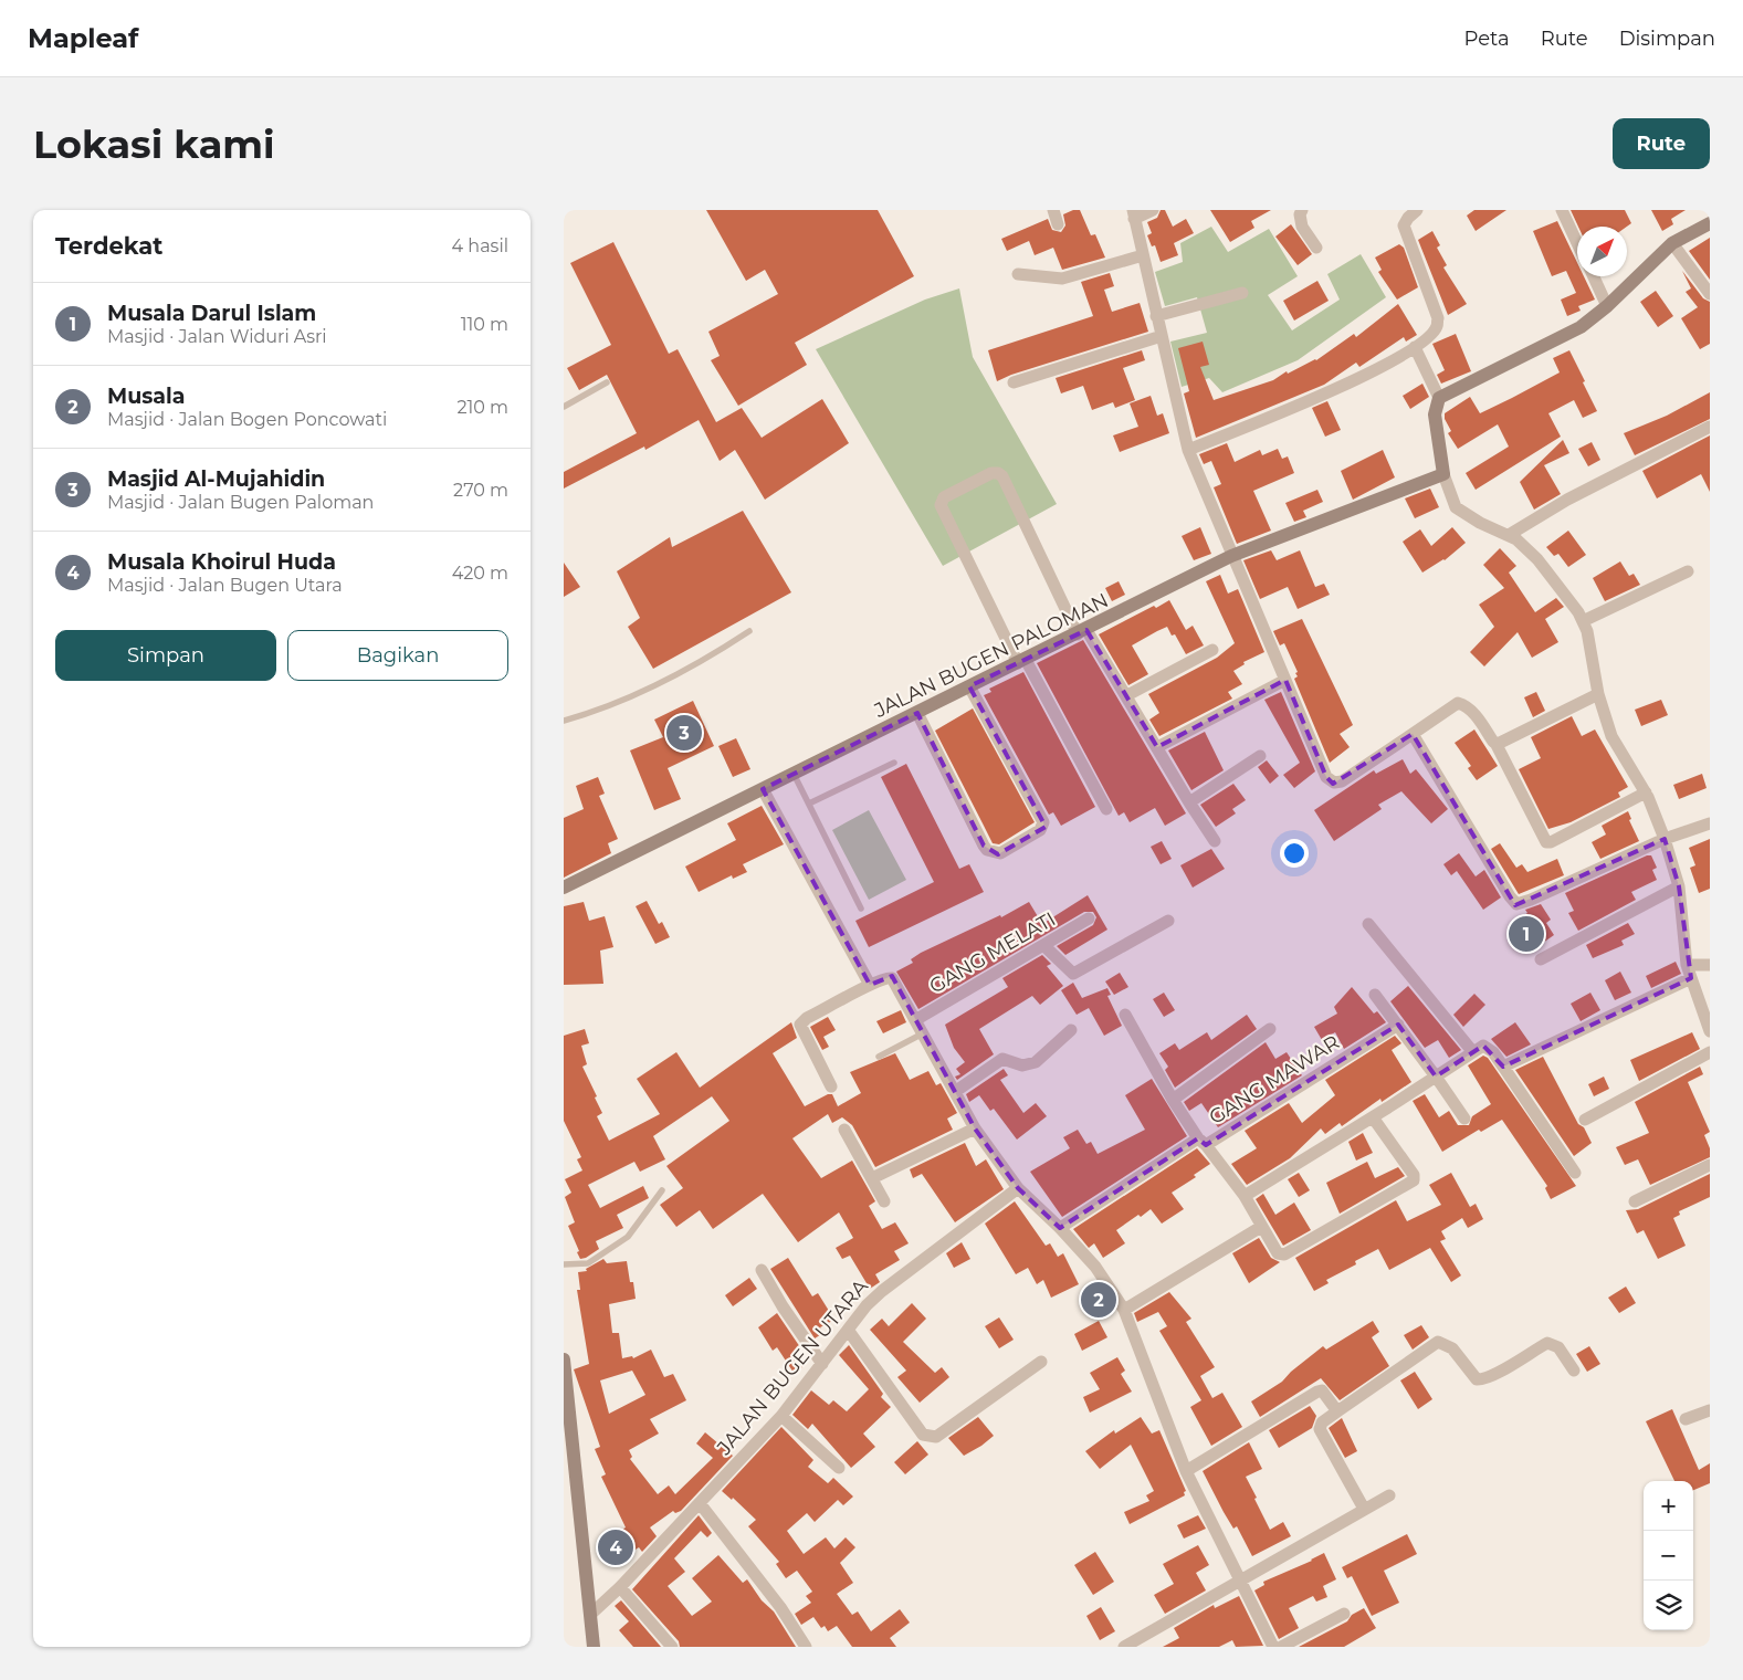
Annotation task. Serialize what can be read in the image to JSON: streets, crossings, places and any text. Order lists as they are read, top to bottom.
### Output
{
  "streets": {
    "street": [
      "JALAN BUGEN PALOMAN",
      "GANG MELATI",
      "GANG MAWAR",
      "JALAN BUGEN UTARA"
    ]
  },
  "north": "top right",
  "page": {
    "header": "Mapleaf",
    "nav": ["Peta", "Rute", "Disimpan"],
    "buttons": [
      "Rute",
      ["Simpan", "Bagikan"]
    ],
    "title": "Lokasi kami",
    "heading": ["Terdekat", "4 hasil"],
    "list": [
      {
        "mark": "1",
        "name": "Musala Darul Islam",
        "note": "Masjid · Jalan Widuri Asri",
        "value": "110 m"
      },
      {
        "mark": "2",
        "name": "Musala",
        "note": "Masjid · Jalan Bogen Poncowati",
        "value": "210 m"
      },
      {
        "mark": "3",
        "name": "Masjid Al-Mujahidin",
        "note": "Masjid · Jalan Bugen Paloman",
        "value": "270 m"
      },
      {
        "mark": "4",
        "name": "Musala Khoirul Huda",
        "note": "Masjid · Jalan Bugen Utara",
        "value": "420 m"
      }
    ],
    "pins": [
      "3",
      "1",
      "2",
      "4"
    ],
    "map_buttons": ["+", "−"]
  }
}
